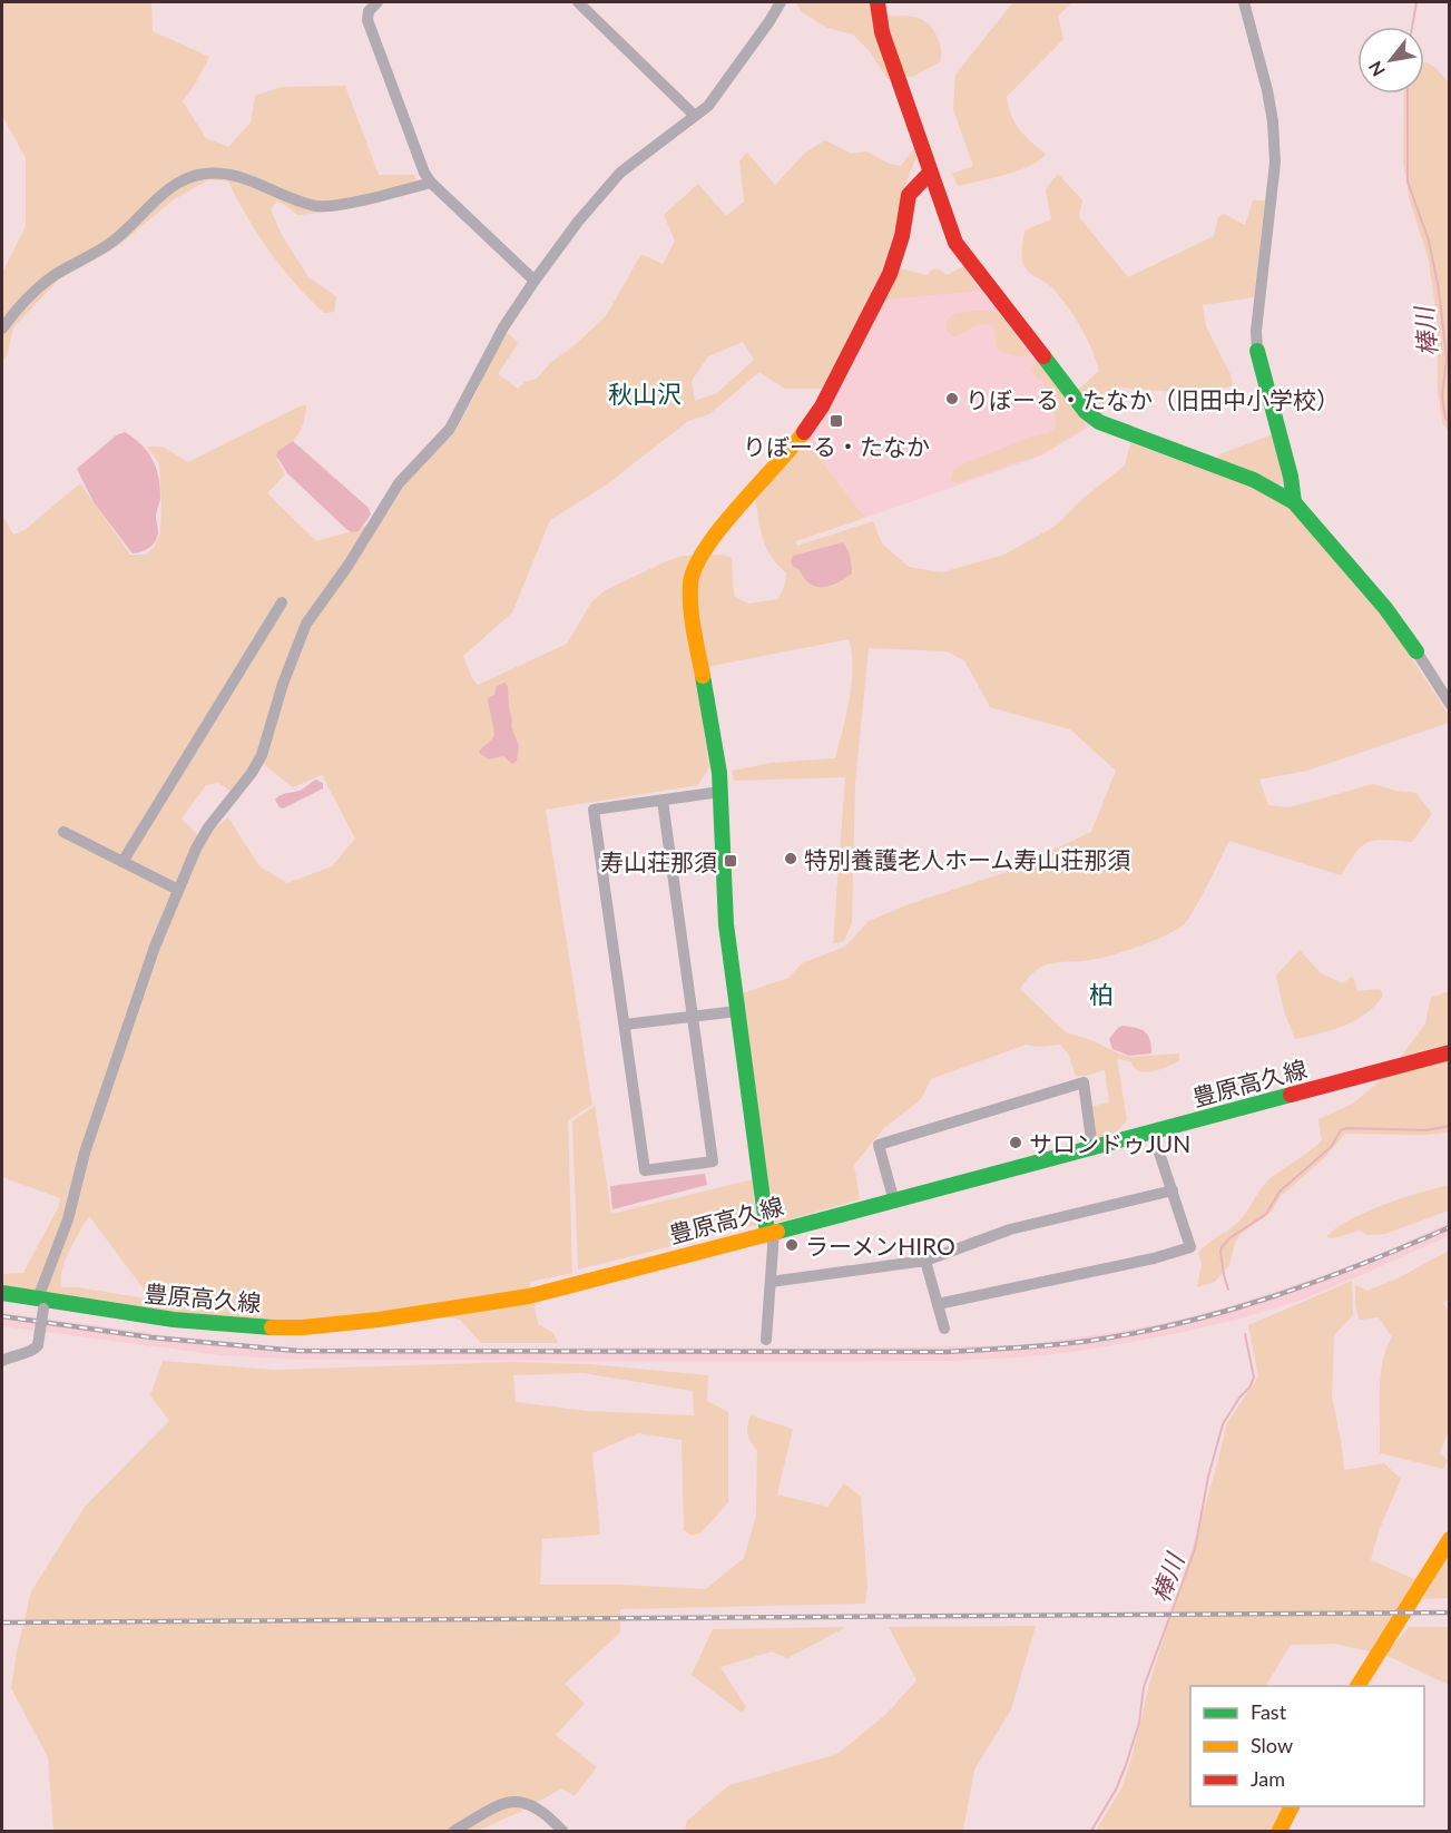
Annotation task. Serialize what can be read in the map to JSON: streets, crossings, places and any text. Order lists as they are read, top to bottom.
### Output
{
  "streets": {
    "street": ["豊原高久線"]
  },
  "districts": ["秋山沢", "柏"],
  "water": ["棒川"],
  "places": {
    "other": [
      "りぼーる・たなか（旧田中小学校）",
      "特別養護老人ホーム寿山荘那須",
      "サロンドゥJUN",
      "ラーメンHIRO"
    ],
    "transit": ["りぼーる・たなか", "寿山荘那須"]
  },
  "legend": ["Fast", "Slow", "Jam"],
  "north": "bottom left"
}
